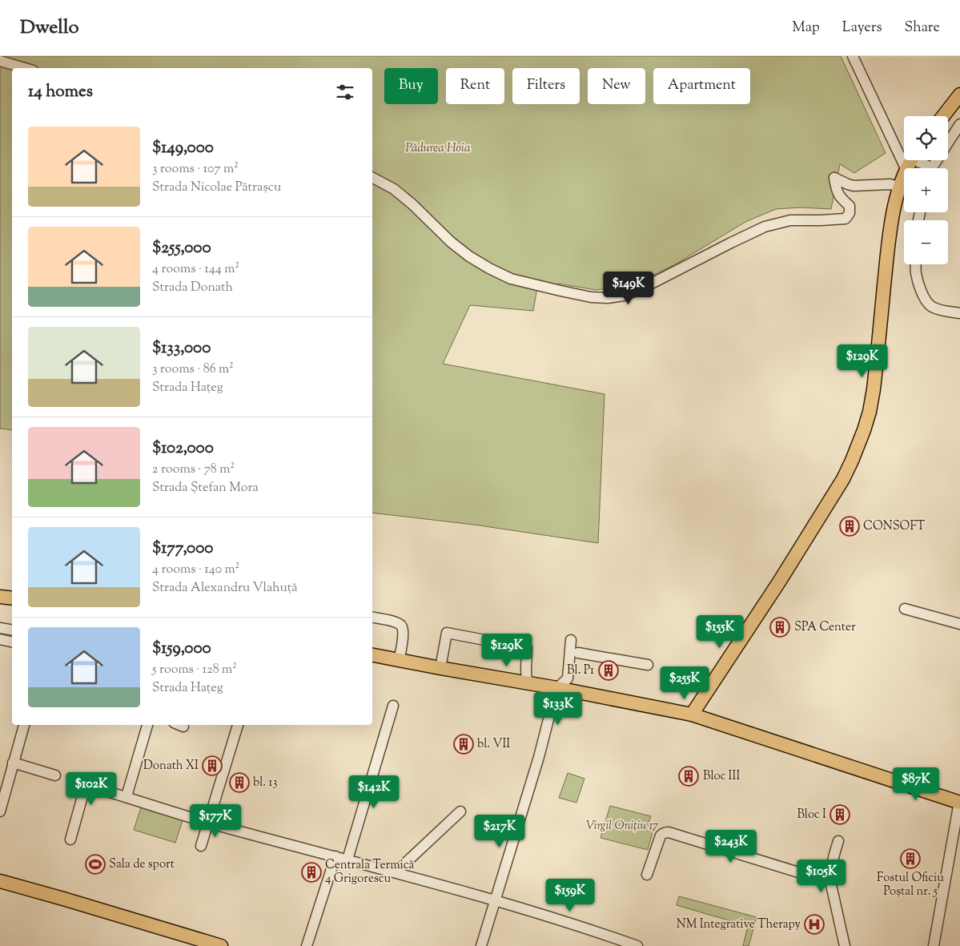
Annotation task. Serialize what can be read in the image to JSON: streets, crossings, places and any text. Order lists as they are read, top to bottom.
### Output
{
  "parks": ["Pădurea Hoia", "Virgil Onițiu 17"],
  "places": {
    "building": [
      "CONSOFT",
      "SPA Center",
      "Bl. P1",
      "bl. VII",
      "Donath XI",
      "Bloc III",
      "bl. 13",
      "Bloc I",
      "Fostul Oficiu Poștal nr. 5",
      "Centrala Termică 4 Grigorescu"
    ],
    "sports": ["Sala de sport"],
    "hospital": ["NM Integrative Therapy"]
  },
  "page": {
    "header": "Dwello",
    "nav": ["Map", "Layers", "Share"],
    "chip": [
      "Buy",
      "Rent",
      "Filters",
      "New",
      "Apartment"
    ],
    "heading": "14 homes",
    "map_buttons": ["+", "−"],
    "list": [
      {
        "name": "$149,000",
        "note": "3 rooms · 107 m² · Strada Nicolae Pătrașcu"
      },
      {
        "name": "$255,000",
        "note": "4 rooms · 144 m² · Strada Donath"
      },
      {
        "name": "$133,000",
        "note": "3 rooms · 86 m² · Strada Hațeg"
      },
      {
        "name": "$102,000",
        "note": "2 rooms · 78 m² · Strada Ștefan Mora"
      },
      {
        "name": "$177,000",
        "note": "4 rooms · 140 m² · Strada Alexandru Vlahuță"
      },
      {
        "name": "$159,000",
        "note": "5 rooms · 128 m² · Strada Hațeg"
      }
    ],
    "price": [
      "$149K",
      "$129K",
      "$155K",
      "$129K",
      "$255K",
      "$133K",
      "$87K",
      "$102K",
      "$142K",
      "$177K",
      "$217K",
      "$243K",
      "$105K",
      "$159K"
    ]
  }
}
